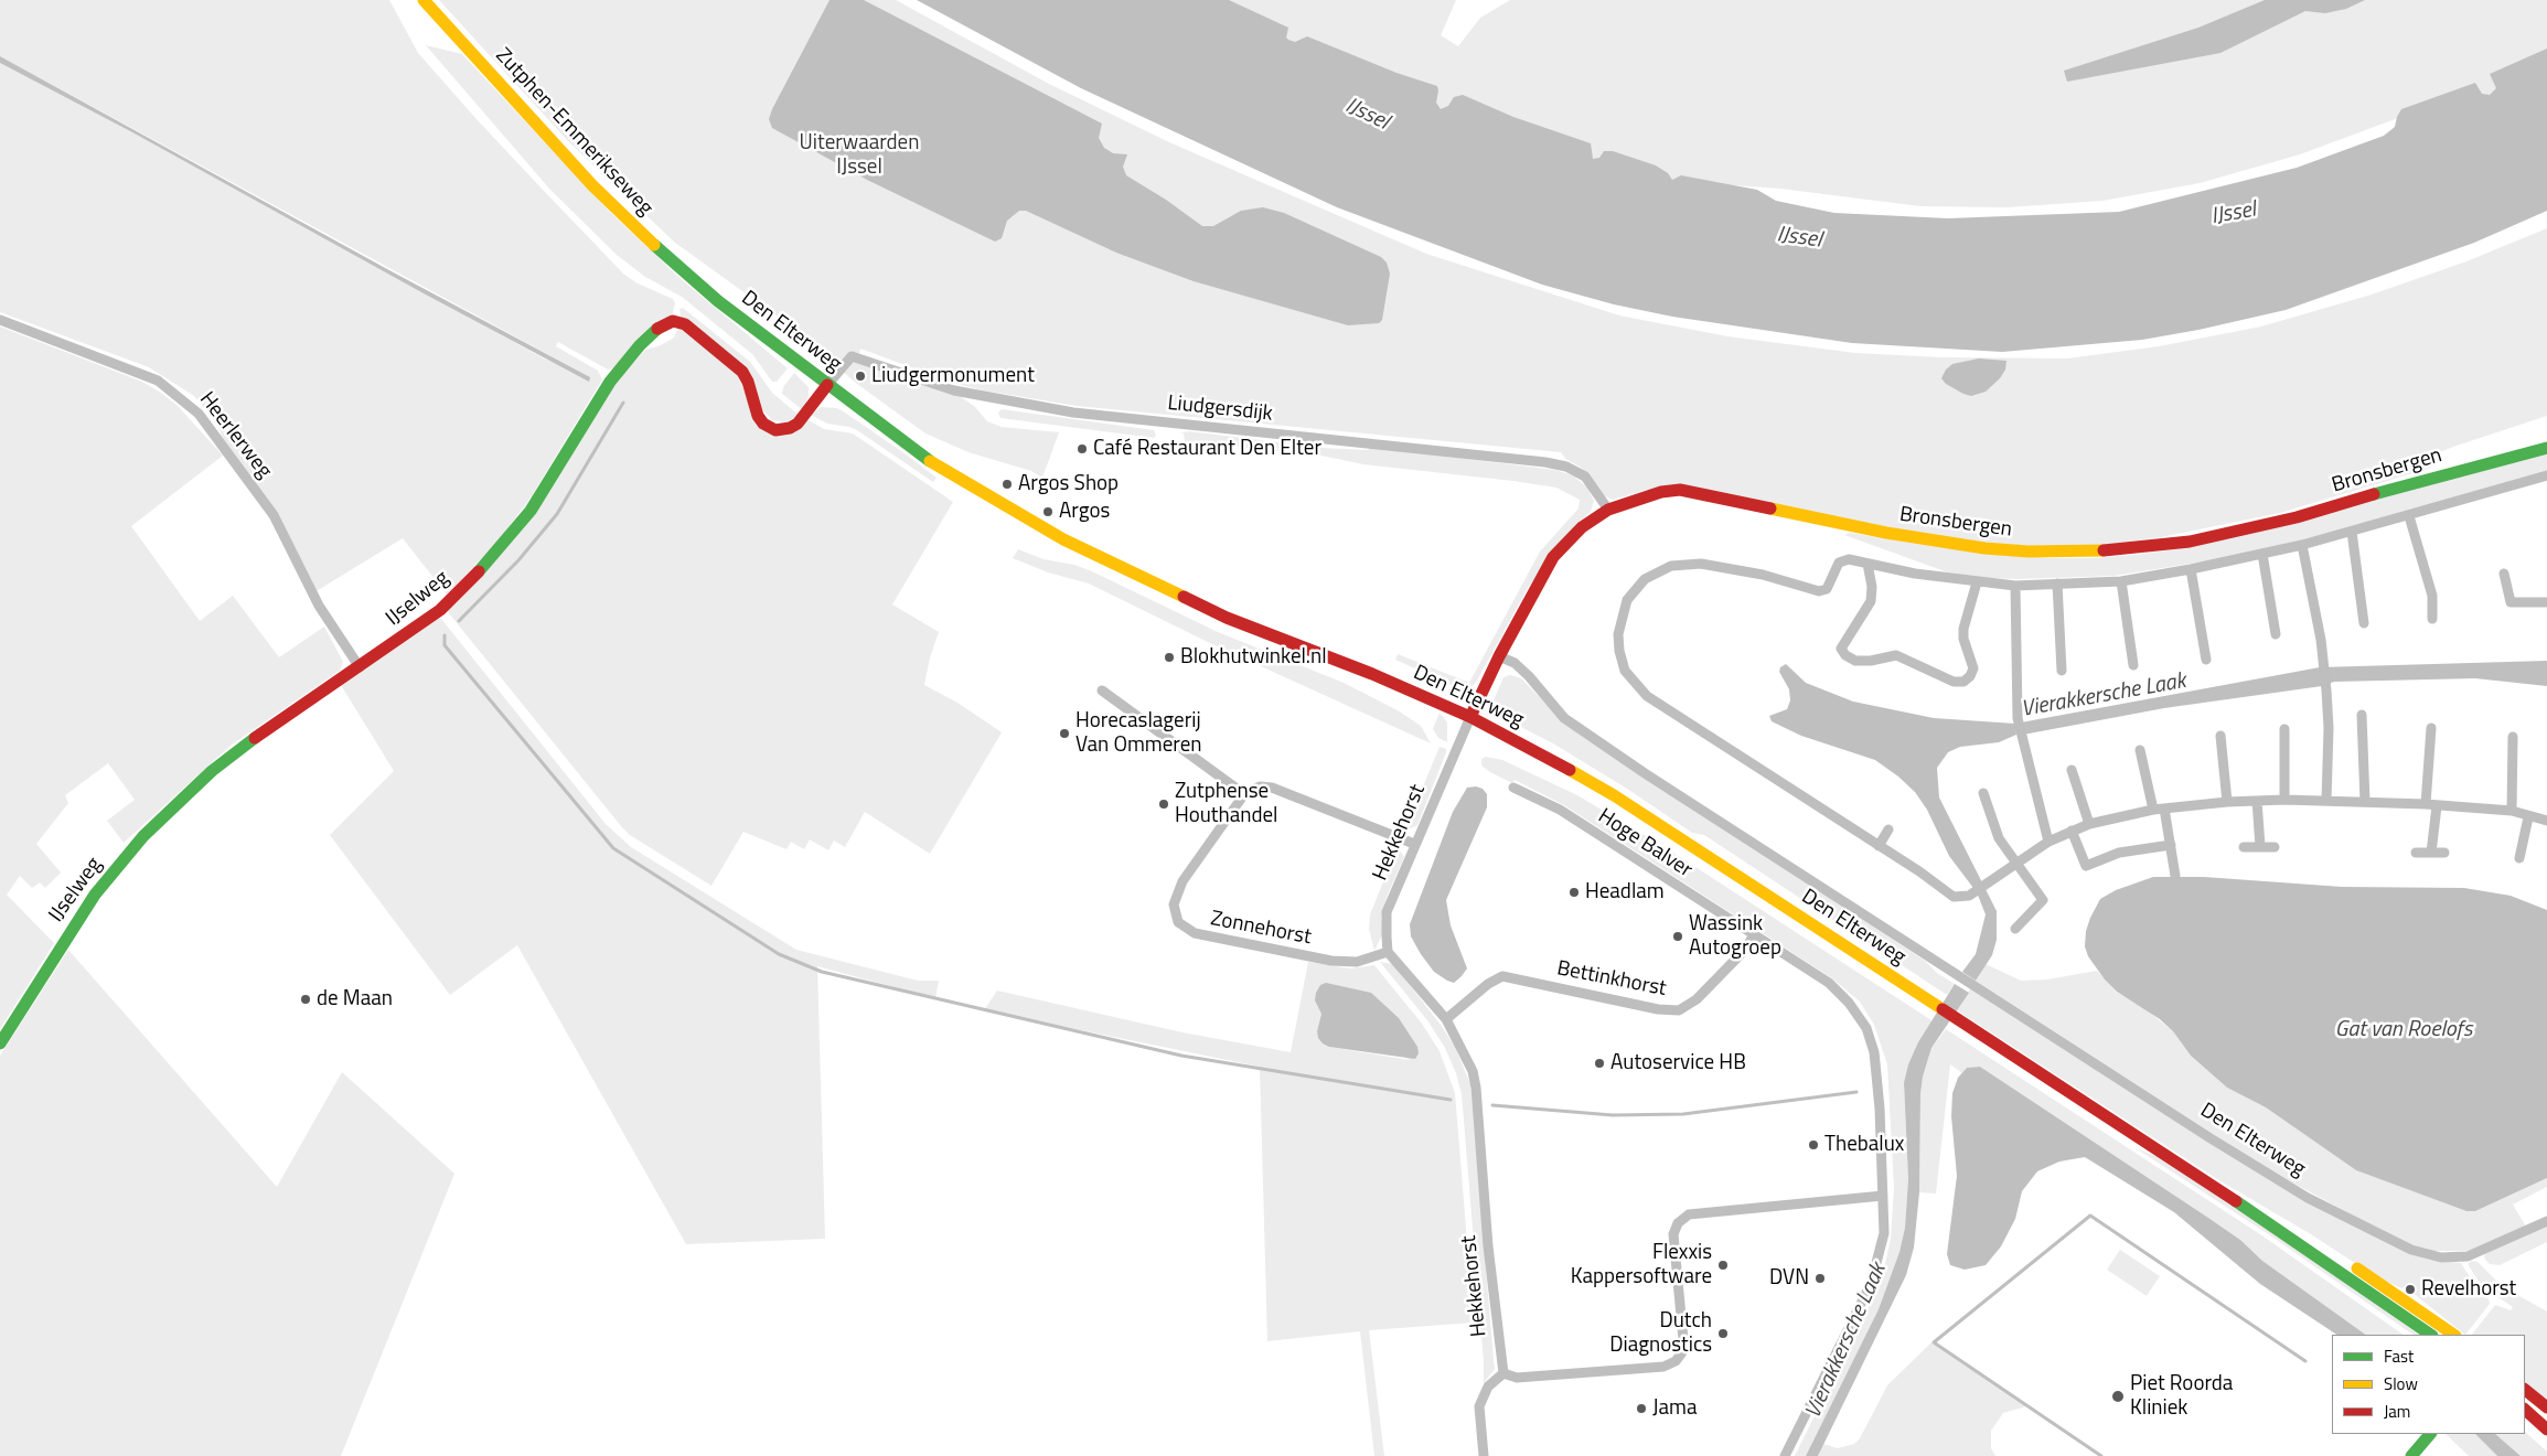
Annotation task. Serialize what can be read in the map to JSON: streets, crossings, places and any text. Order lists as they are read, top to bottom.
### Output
{
  "streets": {
    "main road": [
      "Zutphen-Emmerikseweg",
      "Den Elterweg",
      "Bronsbergen",
      "IJselweg"
    ],
    "street": [
      "Liudgersdijk",
      "Heerlerweg",
      "Hekkehorst",
      "Hoge Balver",
      "Zonnehorst",
      "Bettinkhorst"
    ]
  },
  "crossings": [
    ["Zutphen-Emmerikseweg", "Den Elterweg"],
    ["Den Elterweg", "Liudgersdijk"],
    ["Den Elterweg", "Bronsbergen"],
    ["Den Elterweg", "IJselweg"],
    ["Den Elterweg", "Hekkehorst"],
    ["Liudgersdijk", "Bronsbergen"],
    ["Liudgersdijk", "IJselweg"],
    ["Heerlerweg", "IJselweg"],
    ["Bronsbergen", "Hekkehorst"],
    ["Hekkehorst", "Zonnehorst"],
    ["Hekkehorst", "Bettinkhorst"],
    ["Hoge Balver", "Bettinkhorst"]
  ],
  "water": ["IJssel", "Vierakkersche Laak", "Gat van Roelofs"],
  "parks": ["Uiterwaarden IJssel"],
  "places": [
    "Liudgermonument",
    "Café Restaurant Den Elter",
    "Argos Shop",
    "Argos",
    "Blokhutwinkel.nl",
    "Horecaslagerij Van Ommeren",
    "Zutphense Houthandel",
    "Headlam",
    "Wassink Autogroep",
    "de Maan",
    "Autoservice HB",
    "Thebalux",
    "Flexxis Kappersoftware",
    "DVN",
    "Revelhorst",
    "Dutch Diagnostics",
    "Piet Roorda Kliniek",
    "Jama"
  ],
  "legend": ["Fast", "Slow", "Jam"]
}
